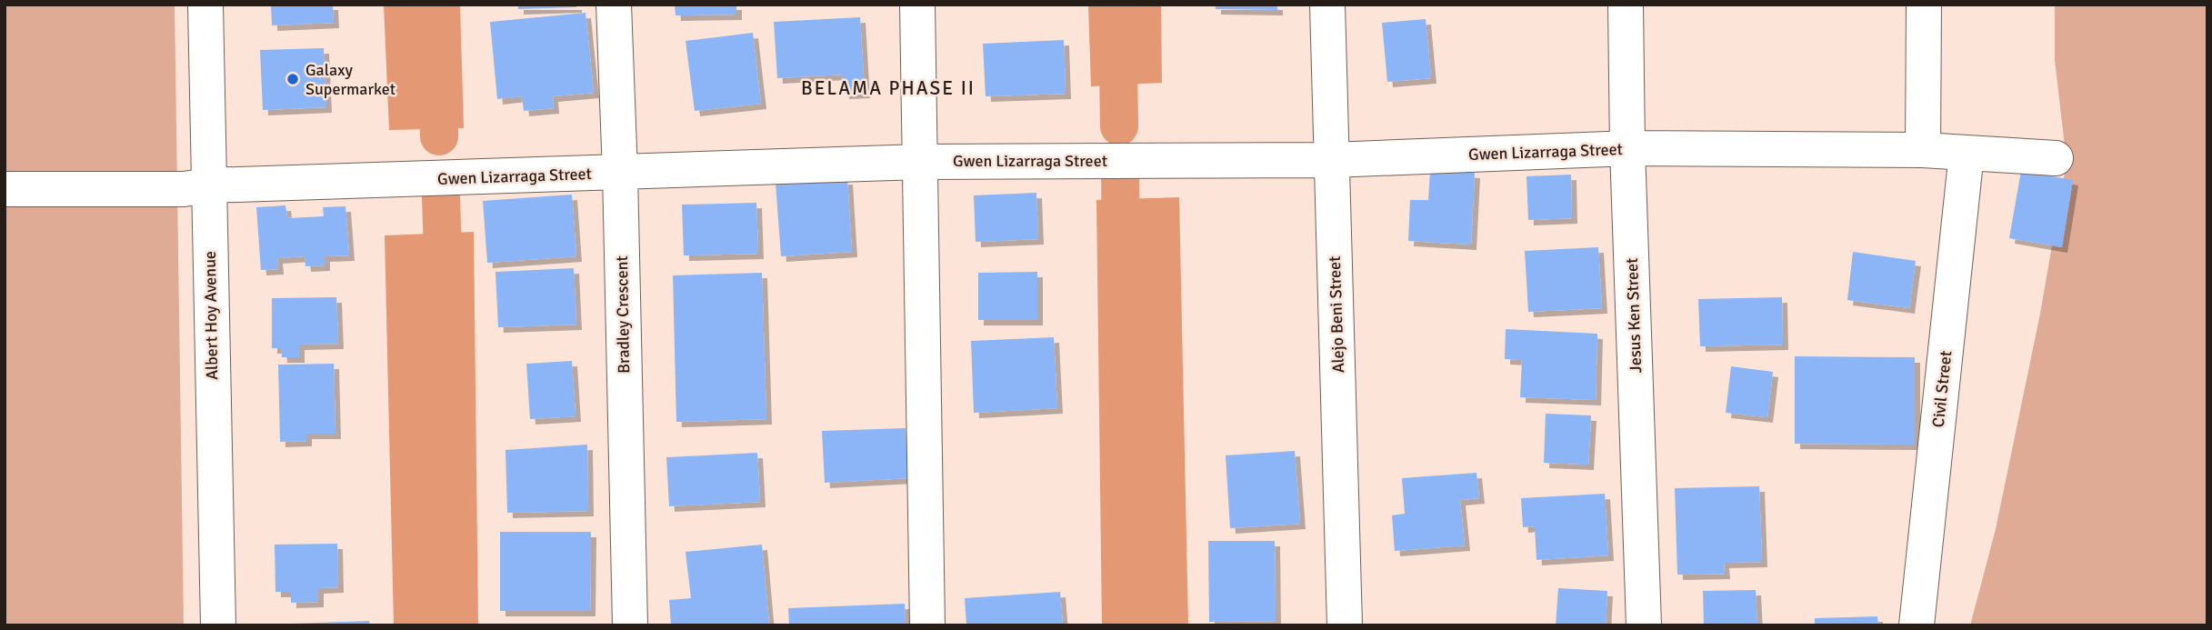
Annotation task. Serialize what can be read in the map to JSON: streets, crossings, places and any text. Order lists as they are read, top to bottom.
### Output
{
  "streets": {
    "street": [
      "Gwen Lizarraga Street",
      "Bradley Crescent",
      "Alejo Beni Street",
      "Albert Hoy Avenue",
      "Jesus Ken Street",
      "Civil Street"
    ]
  },
  "crossings": [
    ["Gwen Lizarraga Street", "Bradley Crescent"],
    ["Gwen Lizarraga Street", "Alejo Beni Street"],
    ["Gwen Lizarraga Street", "Albert Hoy Avenue"],
    ["Gwen Lizarraga Street", "Jesus Ken Street"],
    ["Gwen Lizarraga Street", "Civil Street"]
  ],
  "districts": ["BELAMA PHASE II"],
  "places": ["Galaxy Supermarket"]
}
